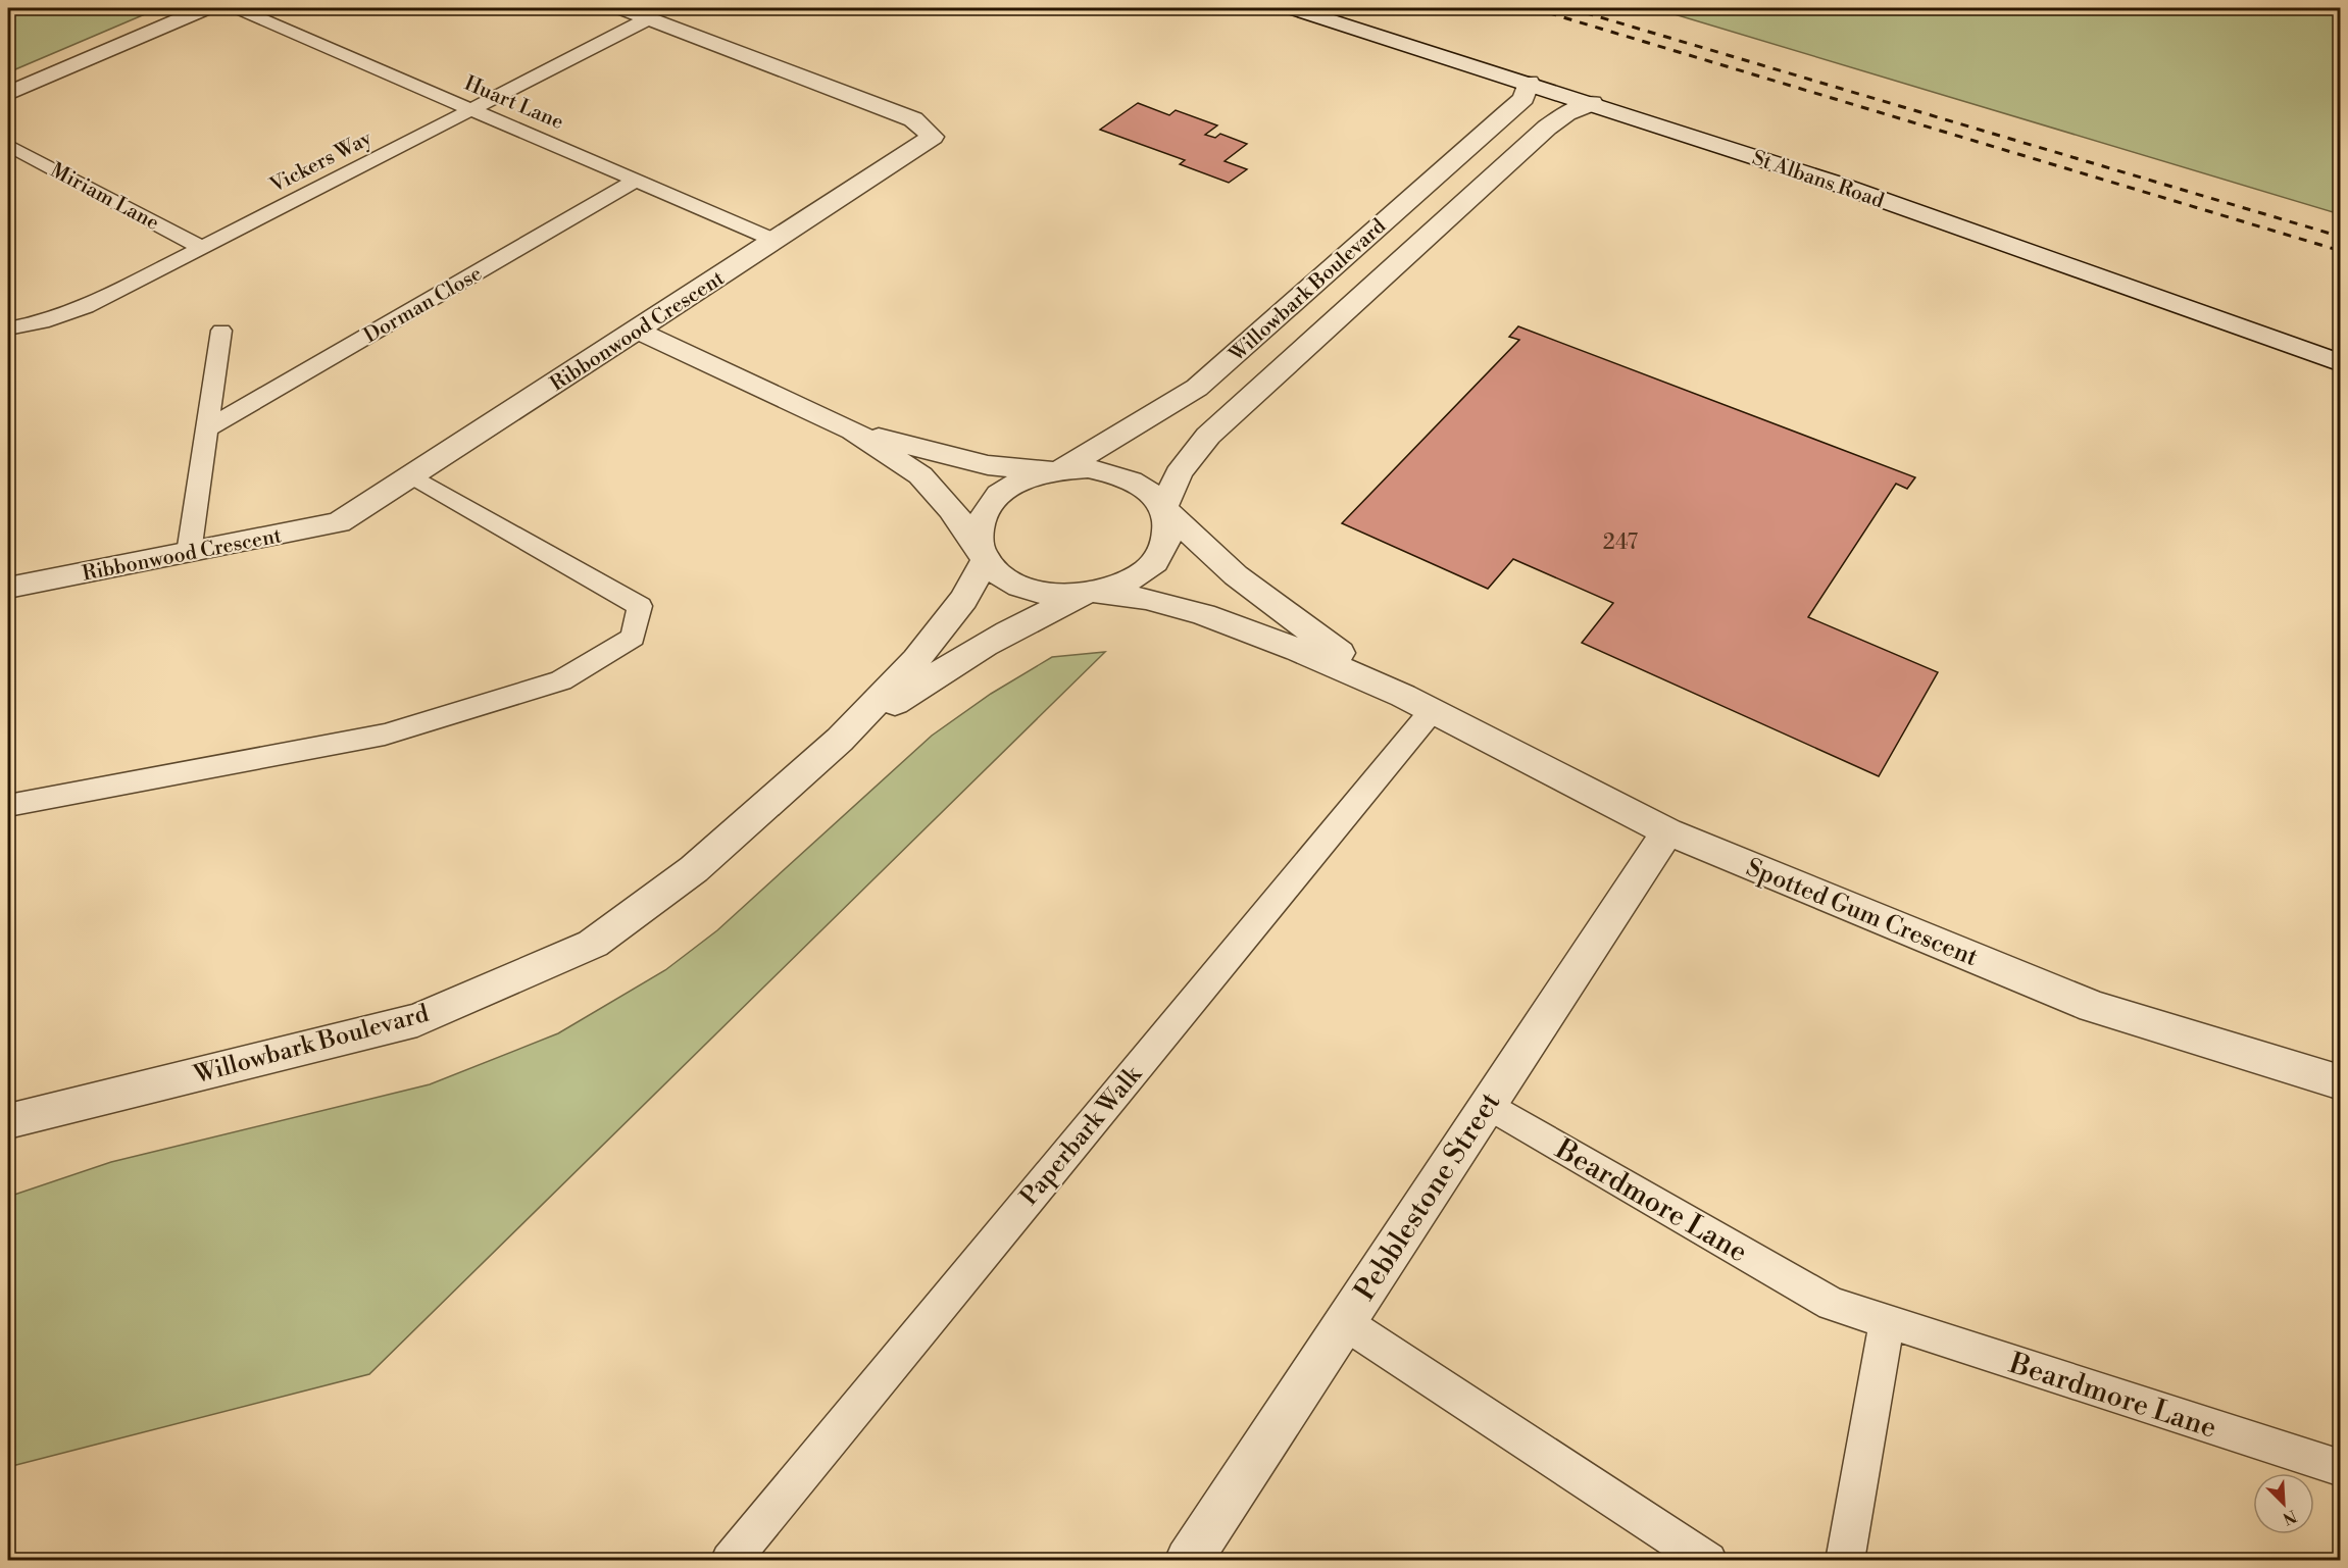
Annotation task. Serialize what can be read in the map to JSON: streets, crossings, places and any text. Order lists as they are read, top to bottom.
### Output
{
  "streets": {
    "street": [
      "St Albans Road",
      "Willowbark Boulevard",
      "Ribbonwood Crescent",
      "Spotted Gum Crescent",
      "Pebblestone Street"
    ],
    "lane": [
      "Huart Lane",
      "Vickers Way",
      "Miriam Lane",
      "Dorman Close",
      "Paperbark Walk",
      "Beardmore Lane"
    ]
  },
  "crossings": [
    ["Huart Lane", "Vickers Way"],
    ["Huart Lane", "Dorman Close"],
    ["Huart Lane", "Ribbonwood Crescent"],
    ["Vickers Way", "Miriam Lane"],
    ["Vickers Way", "Ribbonwood Crescent"],
    ["St Albans Road", "Willowbark Boulevard"],
    ["Willowbark Boulevard", "Spotted Gum Crescent"],
    ["Spotted Gum Crescent", "Paperbark Walk"],
    ["Spotted Gum Crescent", "Pebblestone Street"],
    ["Pebblestone Street", "Beardmore Lane"]
  ],
  "house_numbers": ["247"],
  "north": "bottom right"
}
